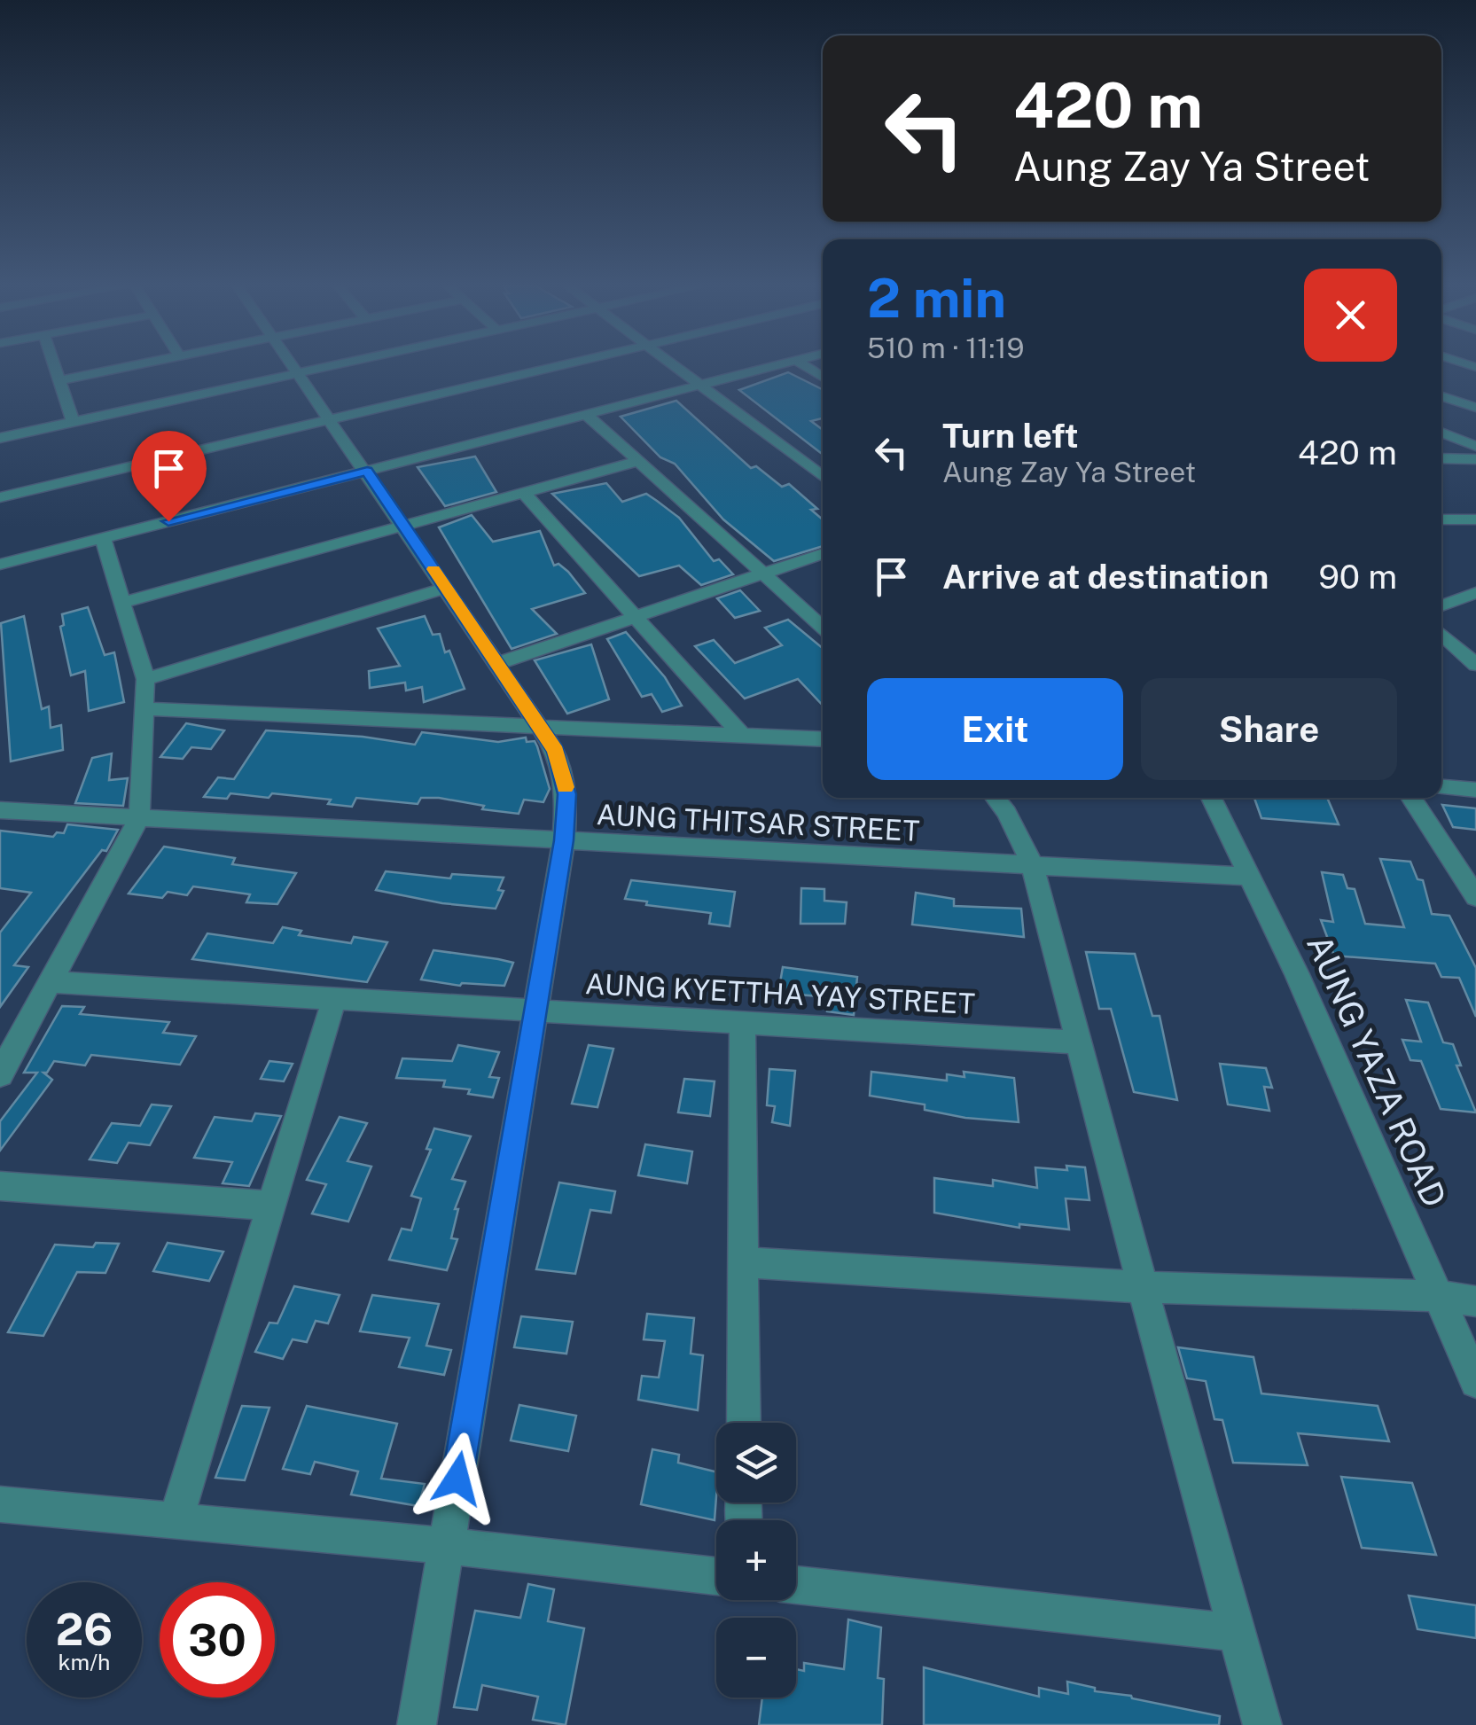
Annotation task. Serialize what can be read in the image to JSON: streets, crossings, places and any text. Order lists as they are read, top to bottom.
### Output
{
  "streets": {
    "street": ["AUNG THITSAR STREET", "AUNG KYETTHA YAY STREET", "AUNG YAZA ROAD"]
  },
  "crossings": [
    ["AUNG THITSAR STREET", "AUNG YAZA ROAD"]
  ],
  "page": {
    "turn": ["420 m", "Aung Zay Ya Street"],
    "heading": ["2 min", "510 m · 11:19"],
    "list": [
      {
        "name": "Turn left",
        "note": "Aung Zay Ya Street",
        "value": "420 m"
      },
      {
        "name": "Arrive at destination",
        "value": "90 m"
      }
    ],
    "buttons": ["Exit", "Share"],
    "map_buttons": ["+", "−"],
    "speed": "26 km/h",
    "limit": "30"
  }
}
